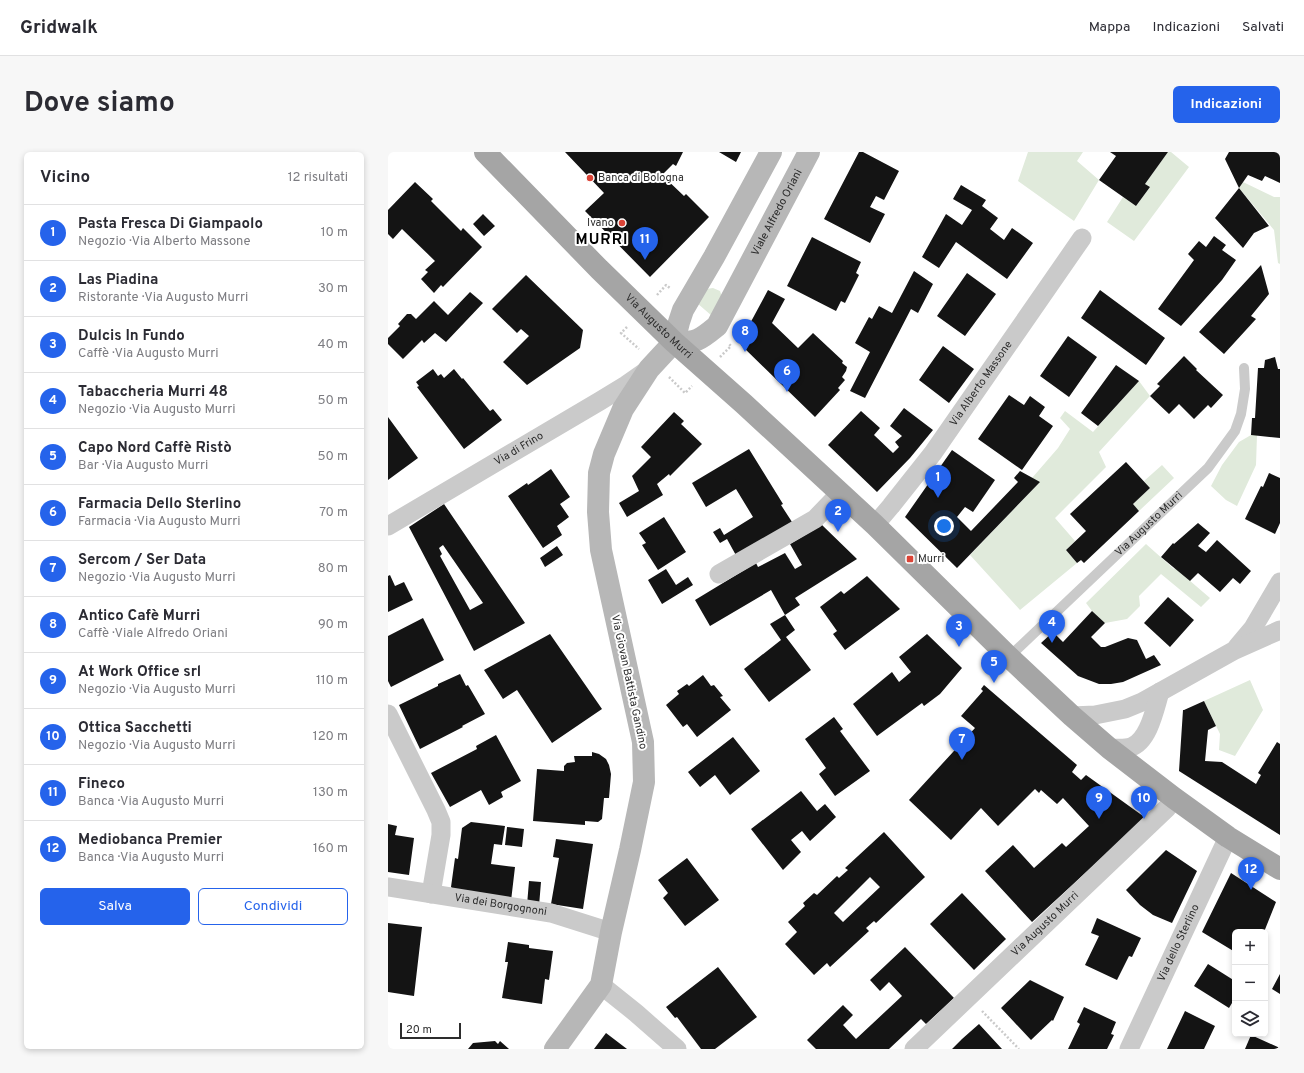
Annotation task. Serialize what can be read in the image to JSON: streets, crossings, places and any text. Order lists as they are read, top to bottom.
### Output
{
  "streets": {
    "main road": ["Via Augusto Murri"],
    "street": [
      "Viale Alfredo Oriani",
      "Via Alberto Massone",
      "Via di Frino",
      "Via Giovan Battista Gandino",
      "Via dei Borgognoni",
      "Via dello Sterlino"
    ]
  },
  "crossings": [
    ["Viale Alfredo Oriani", "Via Augusto Murri"],
    ["Viale Alfredo Oriani", "Via Giovan Battista Gandino"],
    ["Via Augusto Murri", "Via Alberto Massone"],
    ["Via Augusto Murri", "Via Giovan Battista Gandino"],
    ["Via Augusto Murri", "Via dello Sterlino"],
    ["Via di Frino", "Via Giovan Battista Gandino"],
    ["Via Giovan Battista Gandino", "Via dei Borgognoni"]
  ],
  "districts": ["MURRI"],
  "places": {
    "other": ["Banca di Bologna", "Ivano"],
    "transit": ["Murri"]
  },
  "scale_bar": "20 m",
  "page": {
    "header": "Gridwalk",
    "nav": ["Mappa", "Indicazioni", "Salvati"],
    "title": "Dove siamo",
    "buttons": [
      "Indicazioni",
      ["Salva", "Condividi"]
    ],
    "heading": ["Vicino", "12 risultati"],
    "list": [
      {
        "mark": "1",
        "name": "Pasta Fresca Di Giampaolo",
        "note": "Negozio · Via Alberto Massone",
        "value": "10 m"
      },
      {
        "mark": "2",
        "name": "Las Piadina",
        "note": "Ristorante · Via Augusto Murri",
        "value": "30 m"
      },
      {
        "mark": "3",
        "name": "Dulcis In Fundo",
        "note": "Caffè · Via Augusto Murri",
        "value": "40 m"
      },
      {
        "mark": "4",
        "name": "Tabaccheria Murri 48",
        "note": "Negozio · Via Augusto Murri",
        "value": "50 m"
      },
      {
        "mark": "5",
        "name": "Capo Nord Caffè Ristò",
        "note": "Bar · Via Augusto Murri",
        "value": "50 m"
      },
      {
        "mark": "6",
        "name": "Farmacia Dello Sterlino",
        "note": "Farmacia · Via Augusto Murri",
        "value": "70 m"
      },
      {
        "mark": "7",
        "name": "Sercom / Ser Data",
        "note": "Negozio · Via Augusto Murri",
        "value": "80 m"
      },
      {
        "mark": "8",
        "name": "Antico Cafè Murri",
        "note": "Caffè · Viale Alfredo Oriani",
        "value": "90 m"
      },
      {
        "mark": "9",
        "name": "At Work Office srl",
        "note": "Negozio · Via Augusto Murri",
        "value": "110 m"
      },
      {
        "mark": "10",
        "name": "Ottica Sacchetti",
        "note": "Negozio · Via Augusto Murri",
        "value": "120 m"
      },
      {
        "mark": "11",
        "name": "Fineco",
        "note": "Banca · Via Augusto Murri",
        "value": "130 m"
      },
      {
        "mark": "12",
        "name": "Mediobanca Premier",
        "note": "Banca · Via Augusto Murri",
        "value": "160 m"
      }
    ],
    "pins": [
      "11",
      "8",
      "6",
      "1",
      "2",
      "4",
      "3",
      "5",
      "7",
      "9",
      "10",
      "12"
    ],
    "map_buttons": ["+", "−"],
    "scale": "20 m"
  }
}
